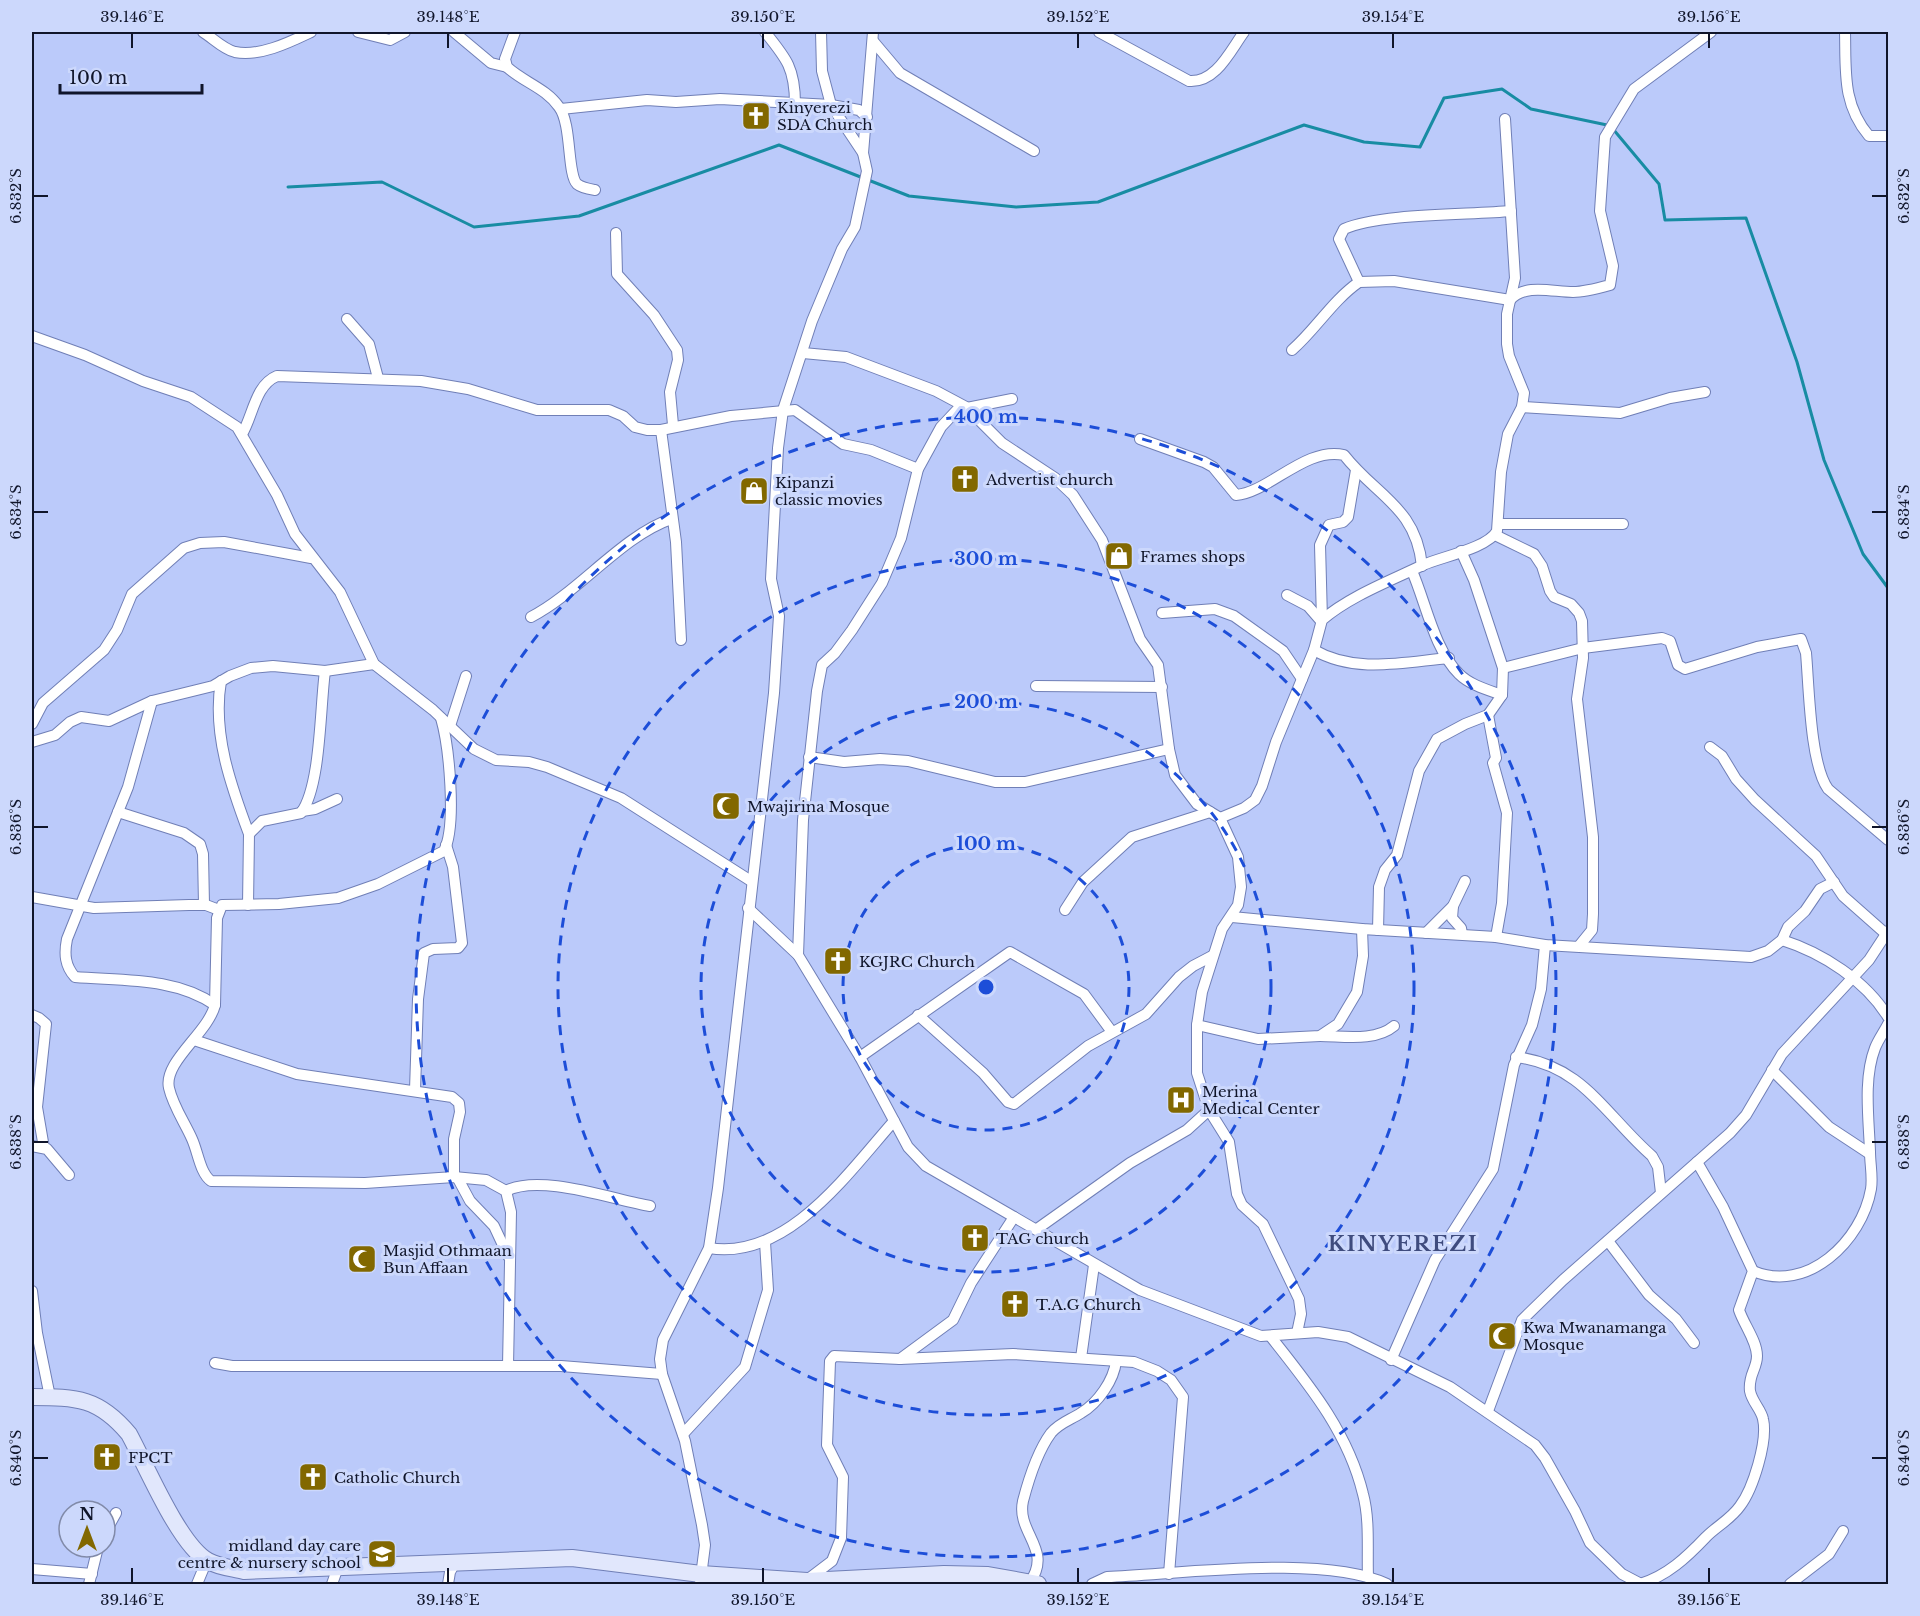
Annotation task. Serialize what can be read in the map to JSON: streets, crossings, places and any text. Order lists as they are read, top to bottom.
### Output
{
  "districts": ["KINYEREZI"],
  "places": {
    "church": [
      "Kinyerezi SDA Church",
      "Advertist church",
      "KGJRC Church",
      "TAG church",
      "T.A.G Church",
      "FPCT",
      "Catholic Church"
    ],
    "shop": ["Kipanzi classic movies", "Frames shops"],
    "mosque": ["Mwajirina Mosque", "Masjid Othmaan Bun Affaan", "Kwa Mwanamanga Mosque"],
    "hospital": ["Merina Medical Center"],
    "school or university": ["midland day care centre & nursery school"]
  },
  "scale_bar": "100 m",
  "north": "top",
  "coordinates": [
    "39.146°E",
    "39.148°E",
    "39.150°E",
    "39.152°E",
    "39.154°E",
    "39.156°E",
    "6.832°S",
    "6.834°S",
    "6.836°S",
    "6.838°S",
    "6.840°S"
  ],
  "rings": [
    "400 m",
    "300 m",
    "200 m",
    "100 m"
  ]
}
